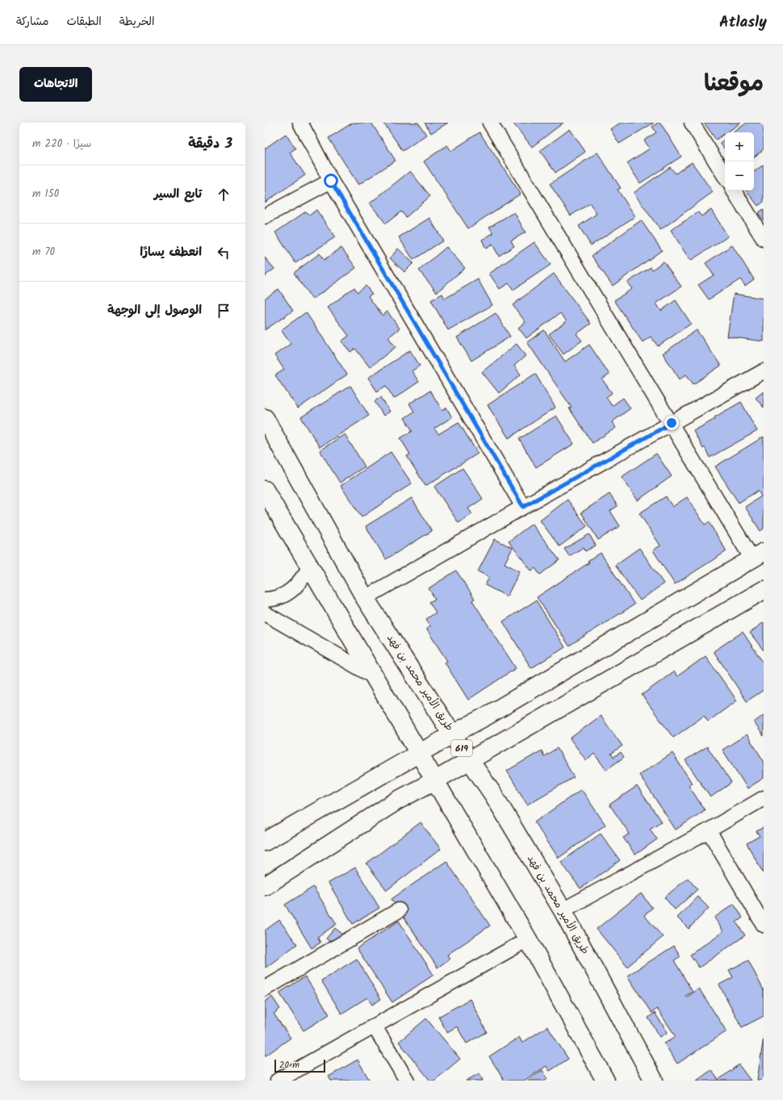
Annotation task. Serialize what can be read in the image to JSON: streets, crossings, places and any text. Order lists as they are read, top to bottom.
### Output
{
  "streets": {
    "main road": ["طريق الأمير محمد بن فهد", "619"]
  },
  "scale_bar": "20 m",
  "page": {
    "header": "Atlasly",
    "nav": ["الخريطة", "الطبقات", "مشاركة"],
    "title": "موقعنا",
    "buttons": "الاتجاهات",
    "heading": ["3 دقيقة", "سيرًا · 220 m"],
    "map_buttons": ["+", "−"],
    "list": [
      ["تابع السير", "150 m"],
      ["انعطف يسارًا", "70 m"],
      "الوصول إلى الوجهة"
    ],
    "scale": "20 m"
  }
}
